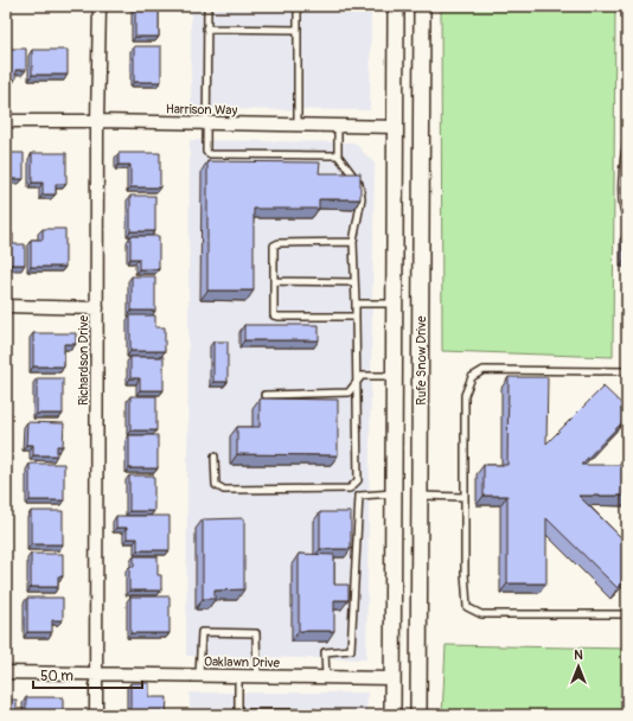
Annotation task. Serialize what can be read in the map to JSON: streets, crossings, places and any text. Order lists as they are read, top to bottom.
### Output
{
  "streets": {
    "main road": ["Rufe Snow Drive"],
    "street": ["Harrison Way", "Richardson Drive", "Oaklawn Drive"]
  },
  "crossings": [
    ["Harrison Way", "Richardson Drive"],
    ["Harrison Way", "Rufe Snow Drive"],
    ["Richardson Drive", "Oaklawn Drive"],
    ["Rufe Snow Drive", "Oaklawn Drive"]
  ],
  "scale_bar": "50 m",
  "north": "top"
}
